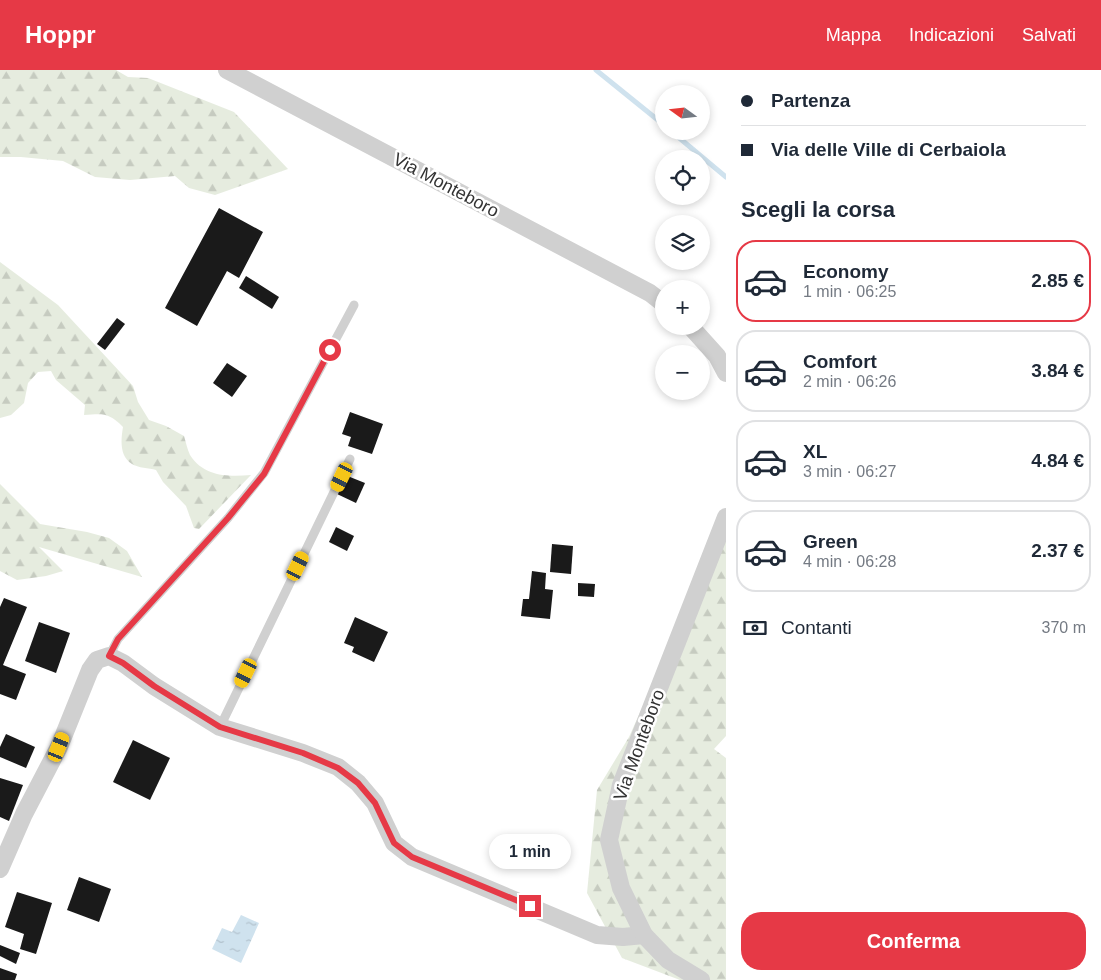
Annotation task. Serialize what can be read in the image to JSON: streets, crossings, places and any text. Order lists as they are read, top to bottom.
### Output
{
  "streets": {
    "street": ["Via Monteboro"]
  },
  "north": "left",
  "page": {
    "header": "Hoppr",
    "nav": ["Mappa", "Indicazioni", "Salvati"],
    "banner": ["Partenza", "Via delle Ville di Cerbaiola"],
    "map_buttons": ["+", "−"],
    "heading": "Scegli la corsa",
    "list": [
      {
        "name": "Economy",
        "note": "1 min · 06:25",
        "value": "2.85 €"
      },
      {
        "name": "Comfort",
        "note": "2 min · 06:26",
        "value": "3.84 €"
      },
      {
        "name": "XL",
        "note": "3 min · 06:27",
        "value": "4.84 €"
      },
      {
        "name": "Green",
        "note": "4 min · 06:28",
        "value": "2.37 €"
      }
    ],
    "pay": ["Contanti", "370 m"],
    "bubble": "1 min",
    "buttons": "Conferma"
  }
}
